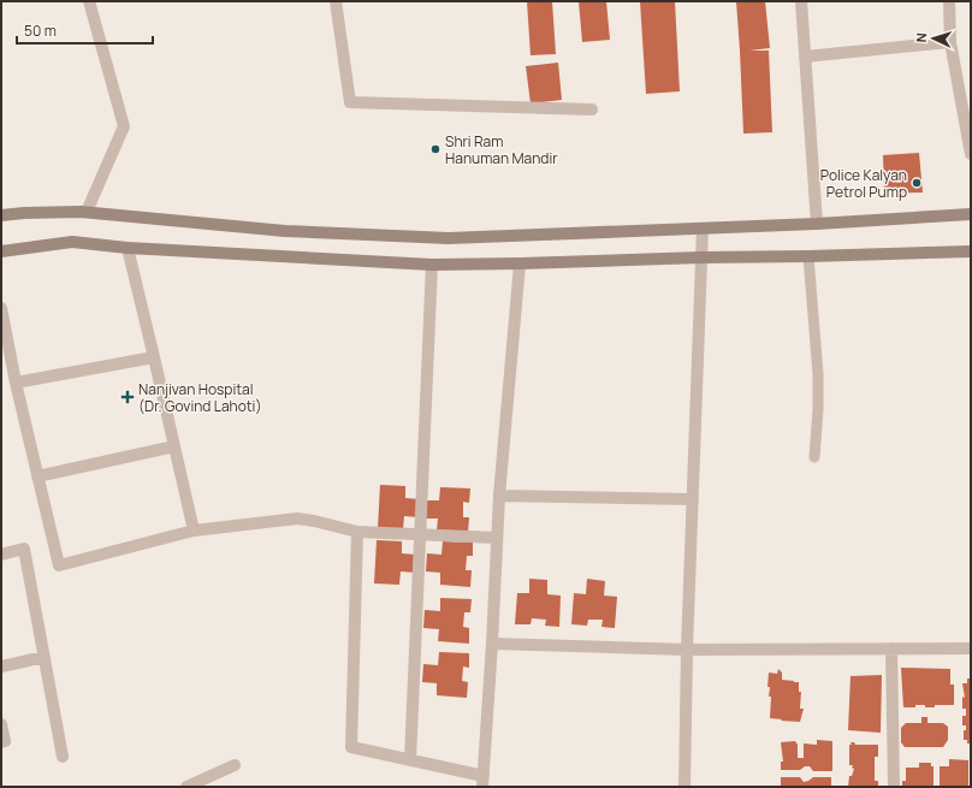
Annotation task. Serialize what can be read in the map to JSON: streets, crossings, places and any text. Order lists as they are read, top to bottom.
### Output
{
  "places": {
    "other": ["Shri Ram Hanuman Mandir", "Police Kalyan Petrol Pump"],
    "health": ["Nanjivan Hospital (Dr. Govind Lahoti)"]
  },
  "scale_bar": "50 m",
  "north": "left"
}
